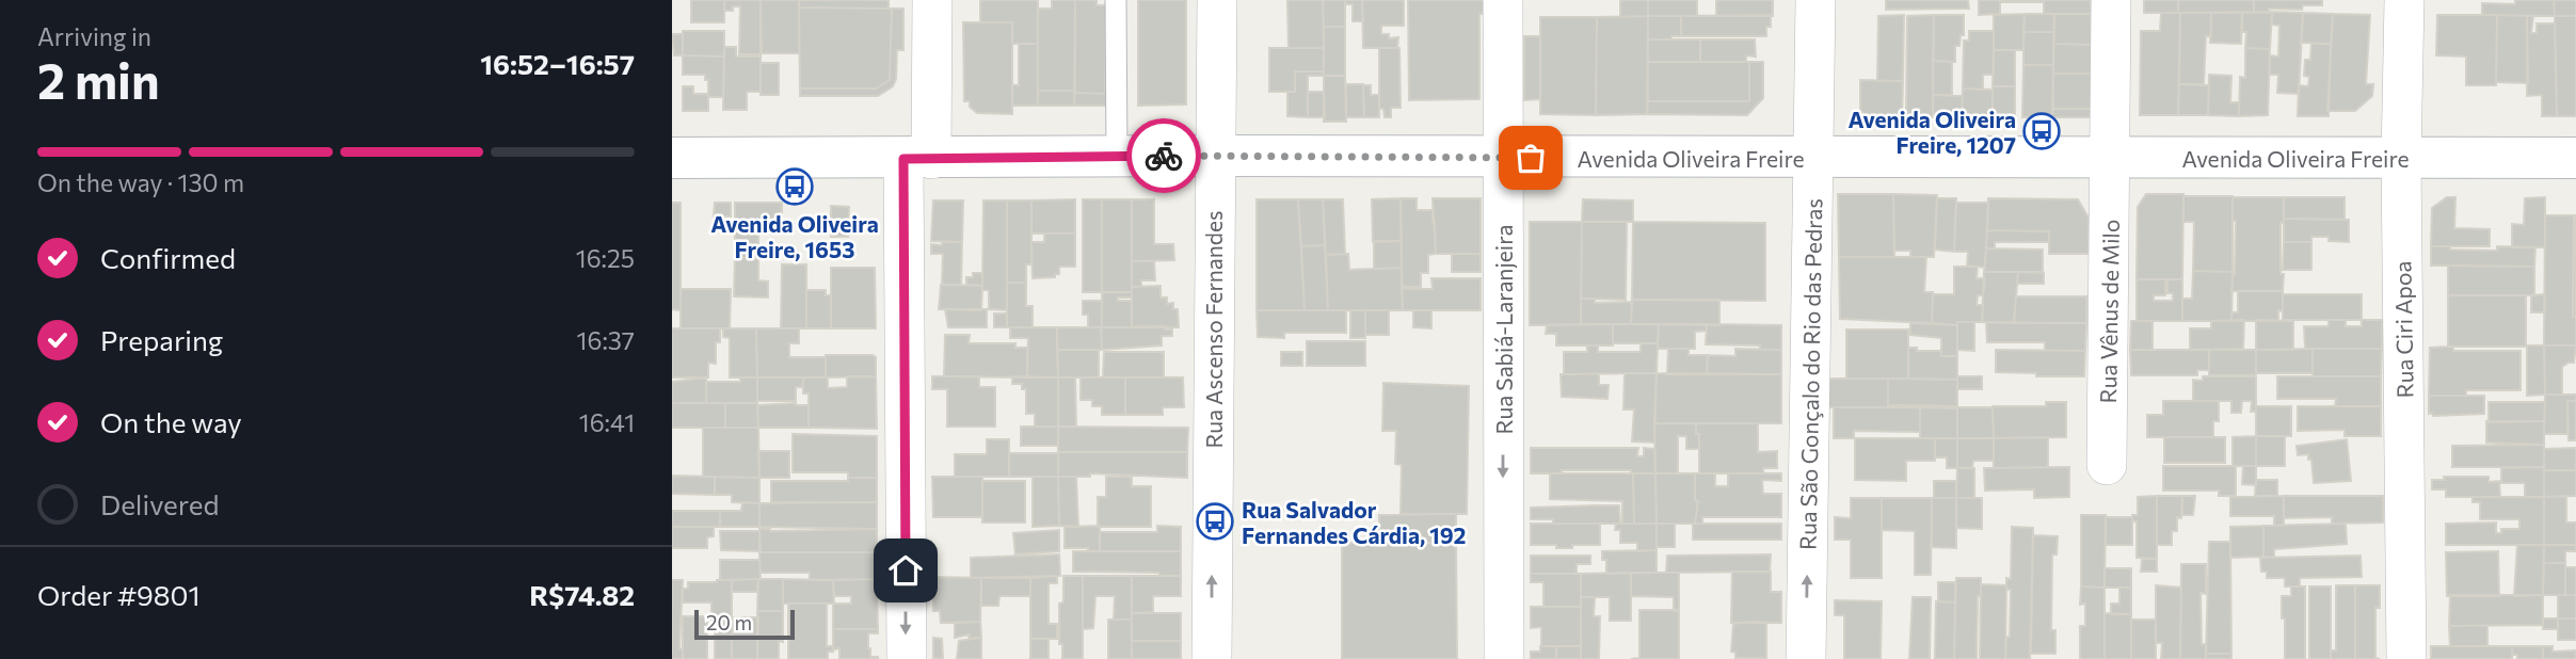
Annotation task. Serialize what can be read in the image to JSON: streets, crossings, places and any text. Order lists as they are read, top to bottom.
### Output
{
  "streets": {
    "street": [
      "Avenida Oliveira Freire",
      "Rua Vênus de Milo",
      "Rua Ascenso Fernandes",
      "Rua Sabiá-Laranjeira",
      "Rua Ciri Apoa",
      "Rua São Gonçalo do Rio das Pedras"
    ]
  },
  "crossings": [
    ["Avenida Oliveira Freire", "Rua Vênus de Milo"],
    ["Avenida Oliveira Freire", "Rua Ascenso Fernandes"],
    ["Avenida Oliveira Freire", "Rua Sabiá-Laranjeira"],
    ["Avenida Oliveira Freire", "Rua Ciri Apoa"],
    ["Avenida Oliveira Freire", "Rua São Gonçalo do Rio das Pedras"]
  ],
  "one_way": ["Rua Sabiá-Laranjeira", "Rua São Gonçalo do Rio das Pedras"],
  "places": {
    "bus stop": ["Avenida Oliveira Freire, 1207", "Avenida Oliveira Freire, 1653", "Rua Salvador Fernandes Cárdia, 192"]
  },
  "scale_bar": "20 m",
  "page": {
    "heading": ["2 min", "Arriving in", "16:52–16:57"],
    "panel": ["Order #9801", "R$74.82"],
    "bar": "On the way · 130 m",
    "list": [
      ["Confirmed", "16:25"],
      ["Preparing", "16:37"],
      ["On the way", "16:41"],
      "Delivered"
    ],
    "scale": "20 m"
  }
}
